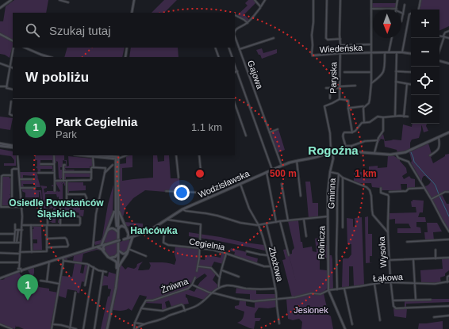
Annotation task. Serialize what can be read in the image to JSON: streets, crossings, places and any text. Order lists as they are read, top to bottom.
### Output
{
  "streets": {
    "main road": ["Wodzisławska"],
    "street": [
      "Wiedeńska",
      "Gajowa",
      "Paryska",
      "Gminna",
      "Rolnicza",
      "Cegielnia",
      "Wysoka",
      "Zbożowa",
      "Łąkowa",
      "Żniwna"
    ]
  },
  "crossings": [
    ["Wiedeńska", "Paryska"],
    ["Gajowa", "Wodzisławska"],
    ["Wodzisławska", "Rolnicza"],
    ["Wodzisławska", "Cegielnia"],
    ["Wodzisławska", "Zbożowa"],
    ["Gminna", "Wysoka"],
    ["Gminna", "Łąkowa"],
    ["Rolnicza", "Wysoka"],
    ["Rolnicza", "Łąkowa"],
    ["Cegielnia", "Zbożowa"],
    ["Wysoka", "Łąkowa"],
    ["Zbożowa", "Żniwna"]
  ],
  "districts": ["Rogoźna", "Osiedle Powstańców Śląskich", "Hańcówka"],
  "parks": ["Jesionek"],
  "north": "bottom",
  "page": {
    "map_buttons": ["+", "−"],
    "search": "Szukaj tutaj",
    "heading": "W pobliżu",
    "list": [
      {
        "mark": "1",
        "name": "Park Cegielnia",
        "note": "Park",
        "value": "1.1 km"
      }
    ],
    "pins": "1"
  },
  "rings": ["500 m", "1 km"]
}
